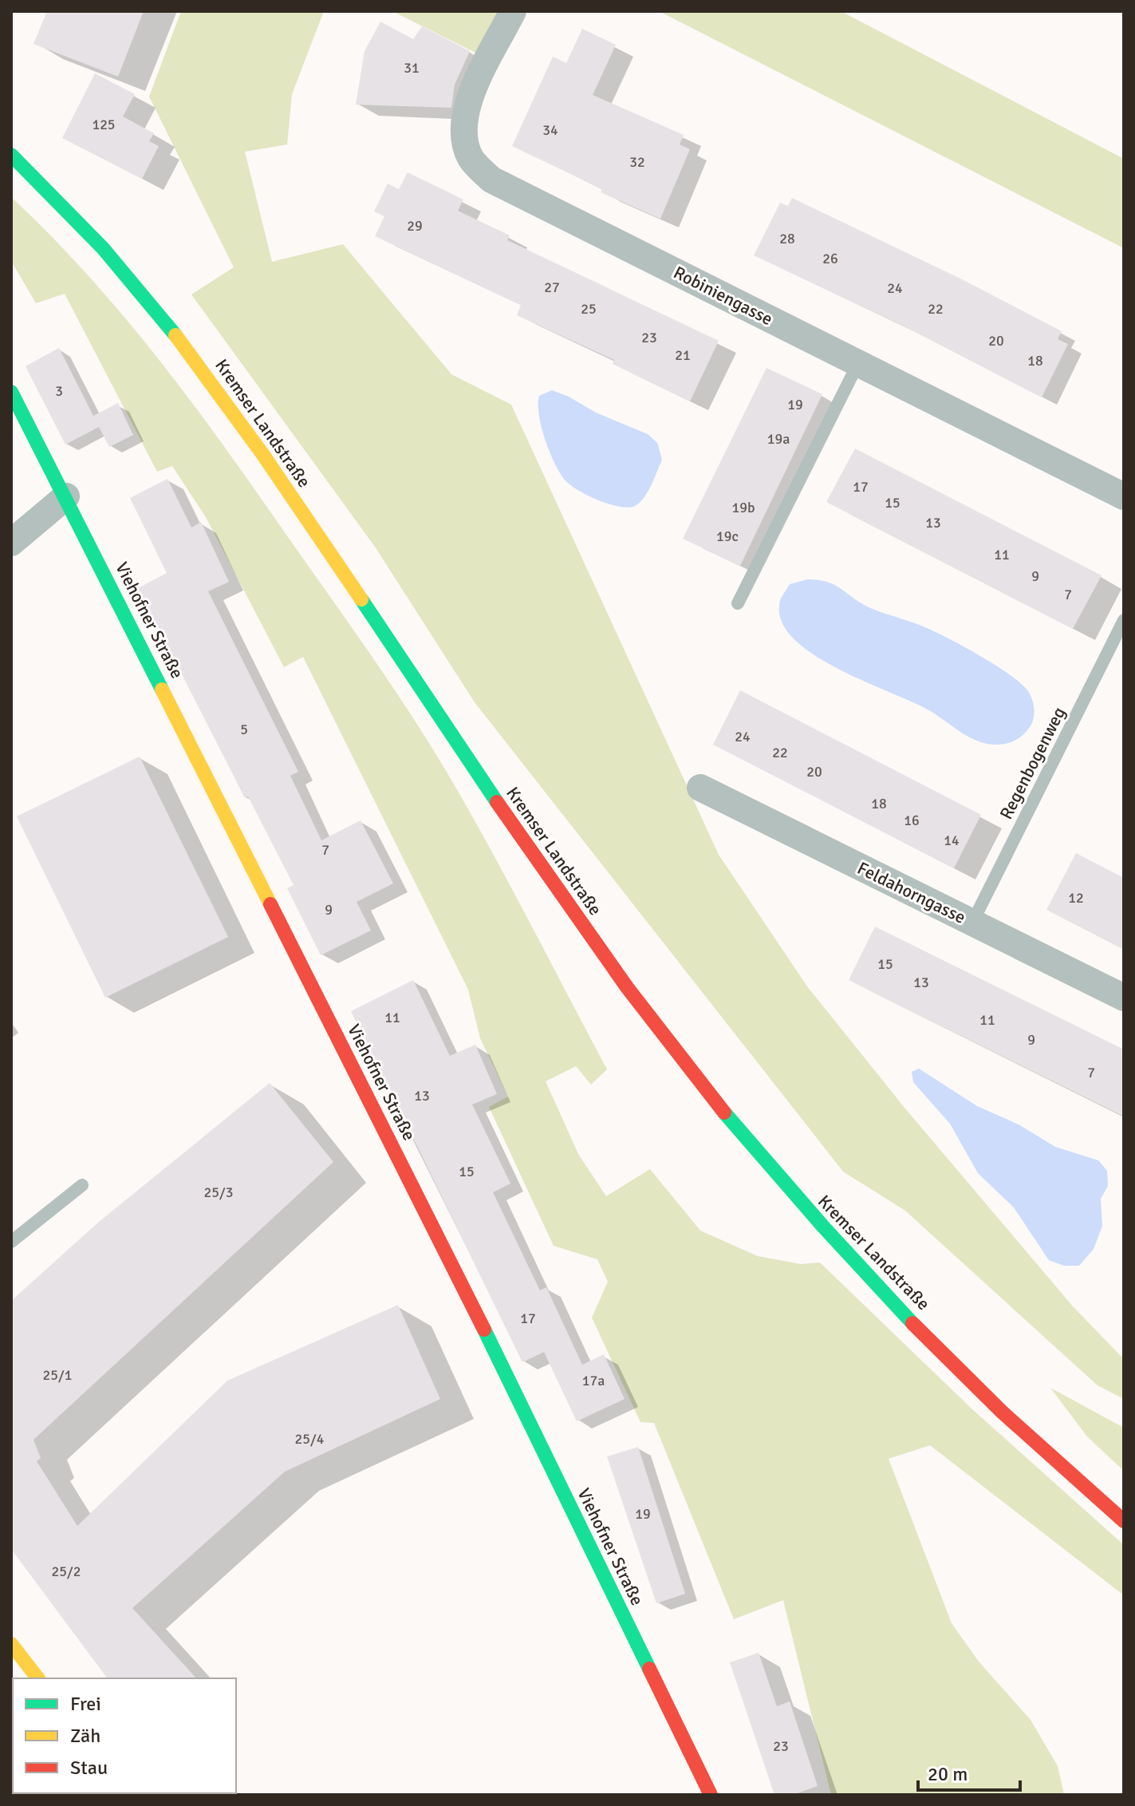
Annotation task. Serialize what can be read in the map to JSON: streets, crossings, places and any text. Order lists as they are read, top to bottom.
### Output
{
  "streets": {
    "main road": ["Kremser Landstraße", "Viehofner Straße"],
    "street": ["Robiniengasse", "Feldahorngasse"],
    "lane": ["Regenbogenweg"]
  },
  "crossings": [
    ["Regenbogenweg", "Feldahorngasse"]
  ],
  "house_numbers": [
    "31",
    "125",
    "34",
    "32",
    "29",
    "28",
    "26",
    "27",
    "24",
    "25",
    "22",
    "23",
    "20",
    "21",
    "18",
    "3",
    "19",
    "19a",
    "17",
    "15",
    "19b",
    "13",
    "19c",
    "11",
    "9",
    "7",
    "5",
    "24",
    "22",
    "20",
    "18",
    "16",
    "14",
    "7",
    "12",
    "9",
    "15",
    "13",
    "11",
    "11",
    "9",
    "7",
    "13",
    "15",
    "25/3",
    "17",
    "25/1",
    "17a",
    "25/4",
    "19",
    "25/2",
    "23"
  ],
  "legend": ["Frei", "Zäh", "Stau"],
  "scale_bar": "20 m"
}
